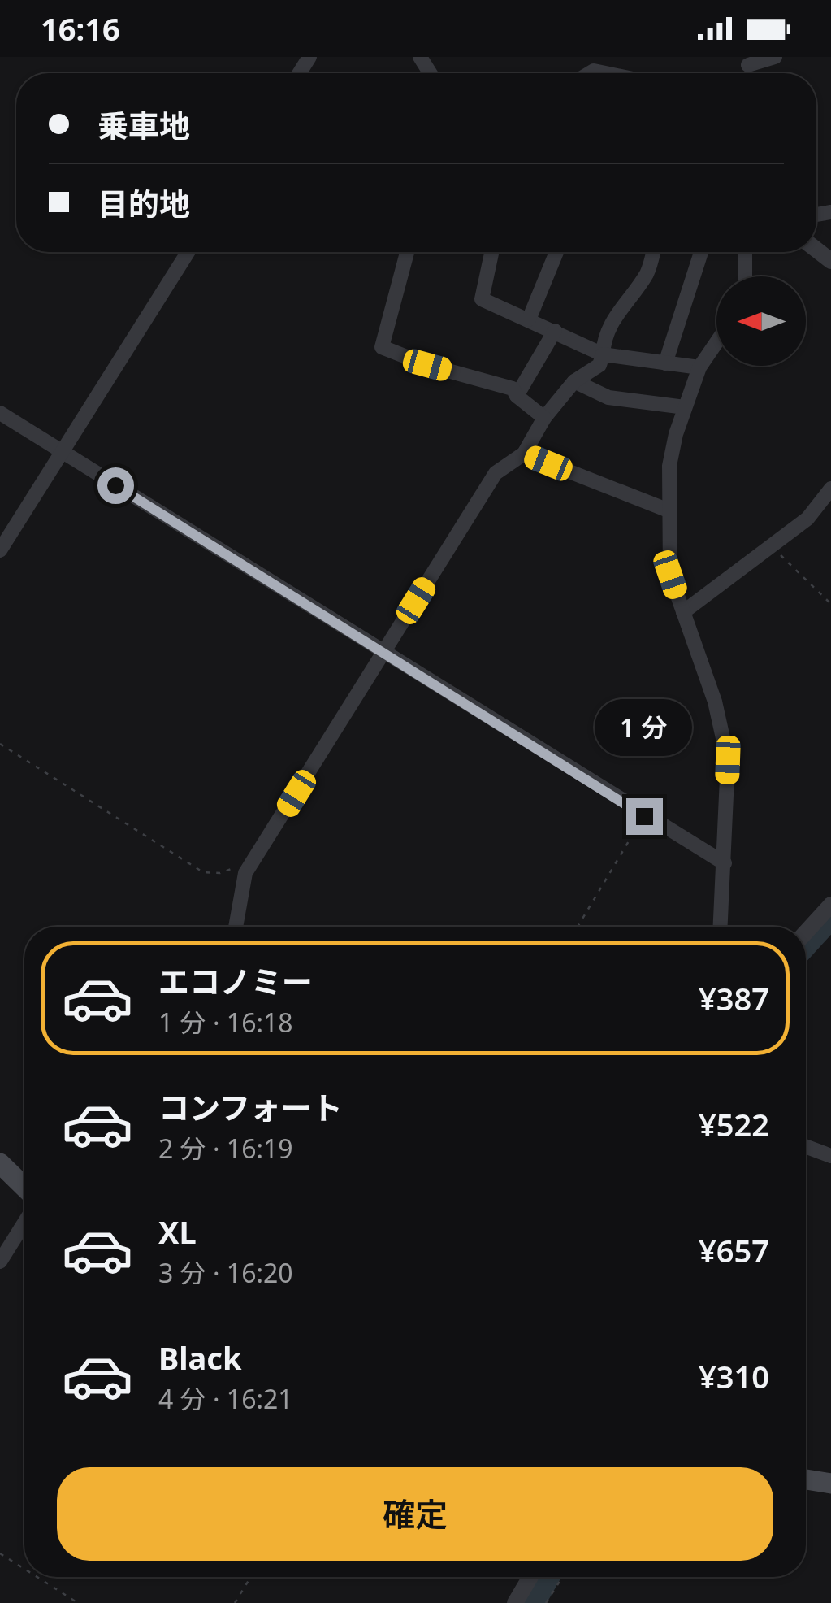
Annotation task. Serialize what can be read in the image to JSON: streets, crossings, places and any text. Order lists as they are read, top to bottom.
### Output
{
  "north": "left",
  "page": {
    "status": "16:16",
    "banner": ["乗車地", "目的地"],
    "bubble": "1 分",
    "list": [
      {
        "name": "エコノミー",
        "note": "1 分 · 16:18",
        "value": "¥387"
      },
      {
        "name": "コンフォート",
        "note": "2 分 · 16:19",
        "value": "¥522"
      },
      {
        "name": "XL",
        "note": "3 分 · 16:20",
        "value": "¥657"
      },
      {
        "name": "Black",
        "note": "4 分 · 16:21",
        "value": "¥310"
      }
    ],
    "buttons": "確定"
  }
}
